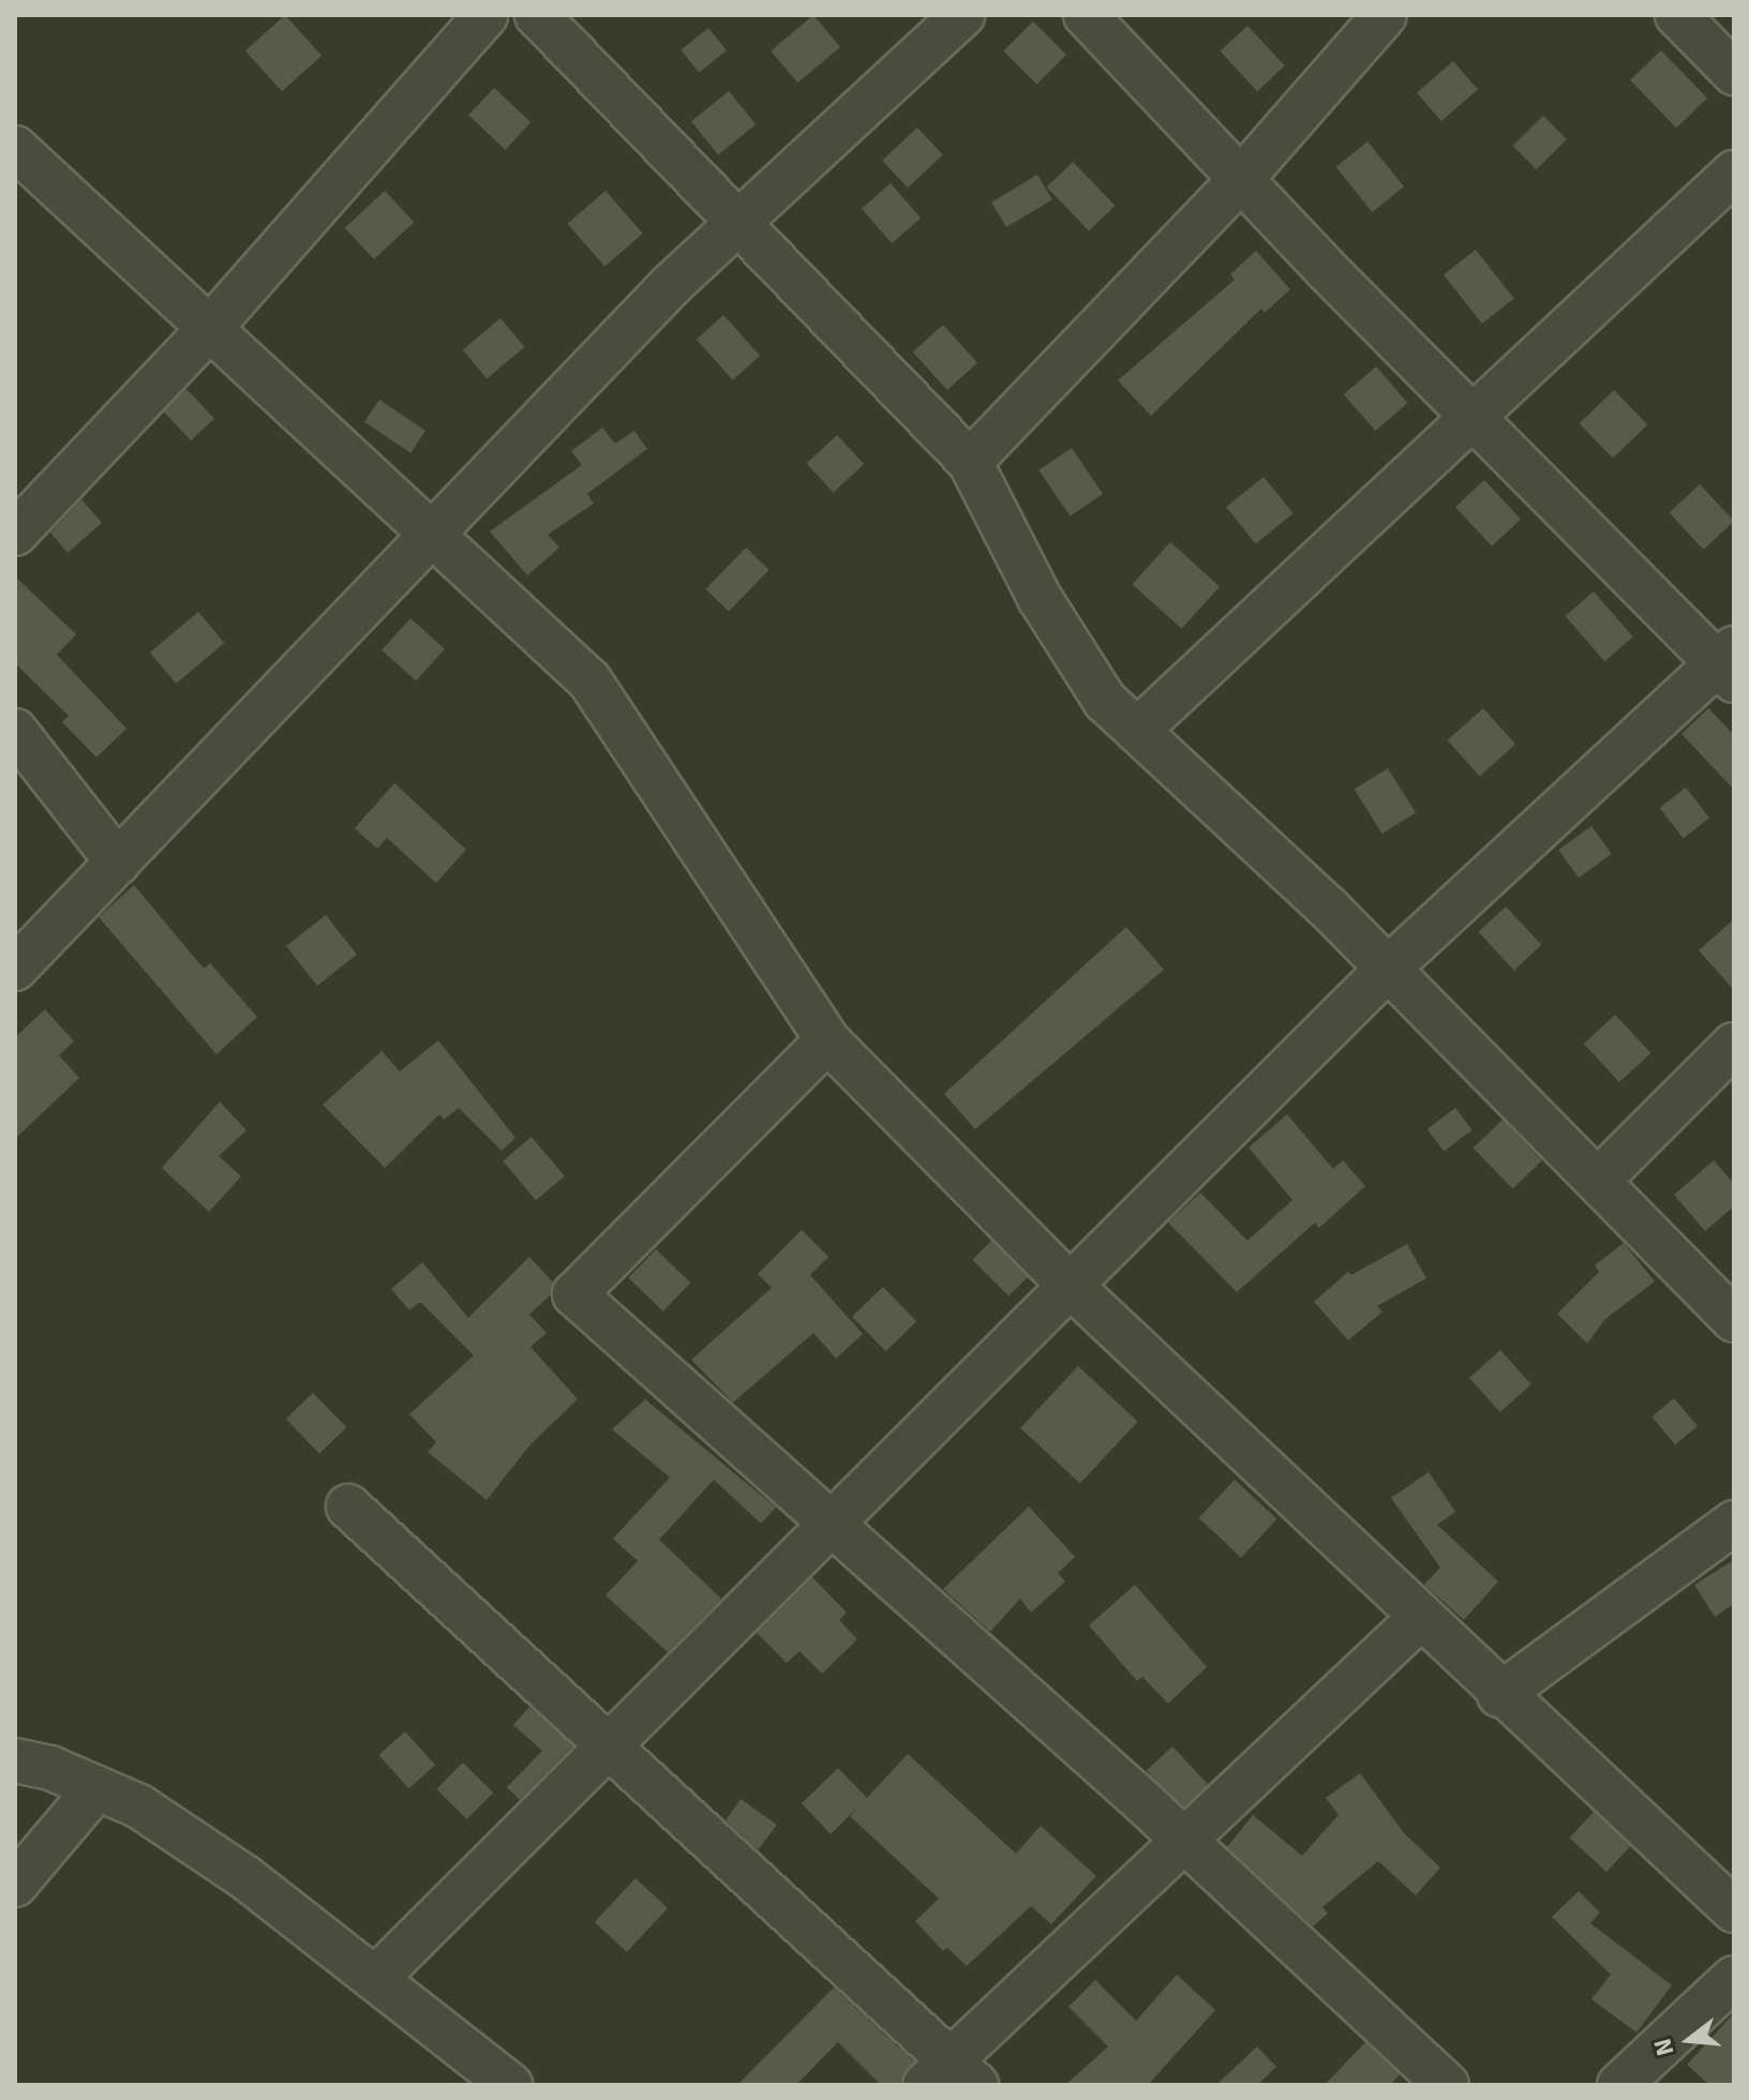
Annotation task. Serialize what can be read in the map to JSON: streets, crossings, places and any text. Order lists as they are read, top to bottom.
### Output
{
  "north": "left"
}
